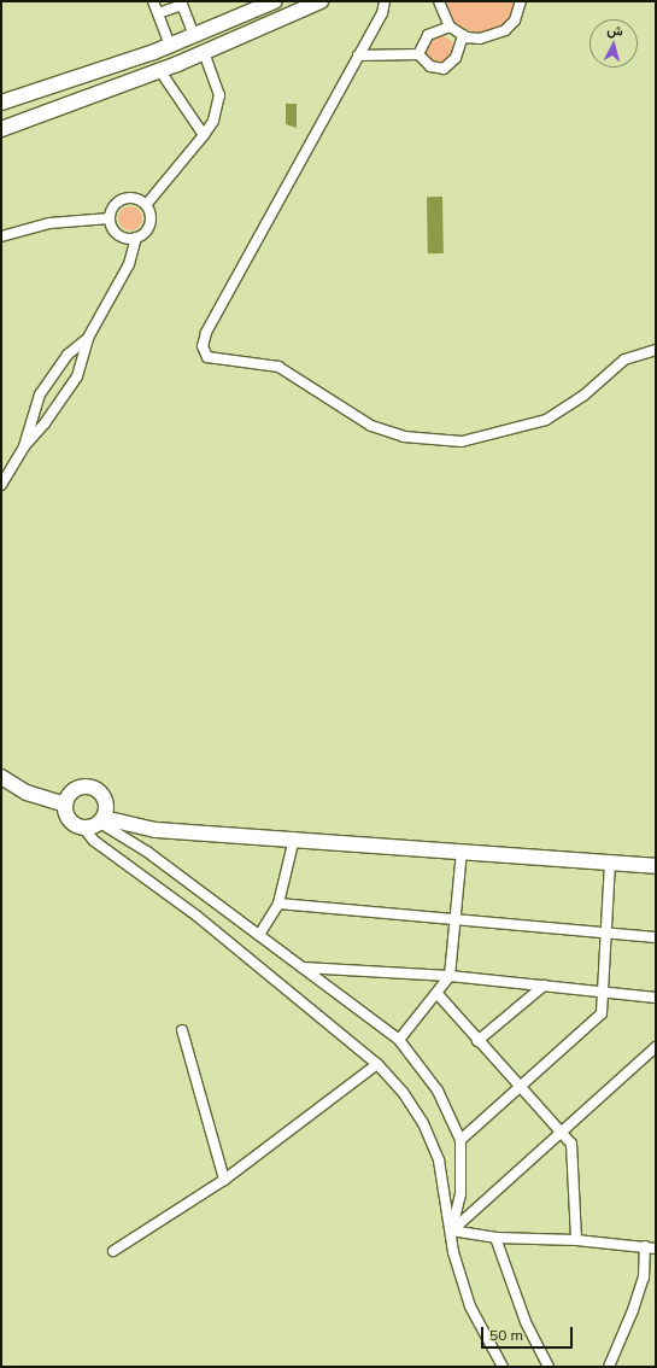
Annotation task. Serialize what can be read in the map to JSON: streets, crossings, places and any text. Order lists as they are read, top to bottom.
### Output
{
  "scale_bar": "50 m",
  "north": "top"
}
